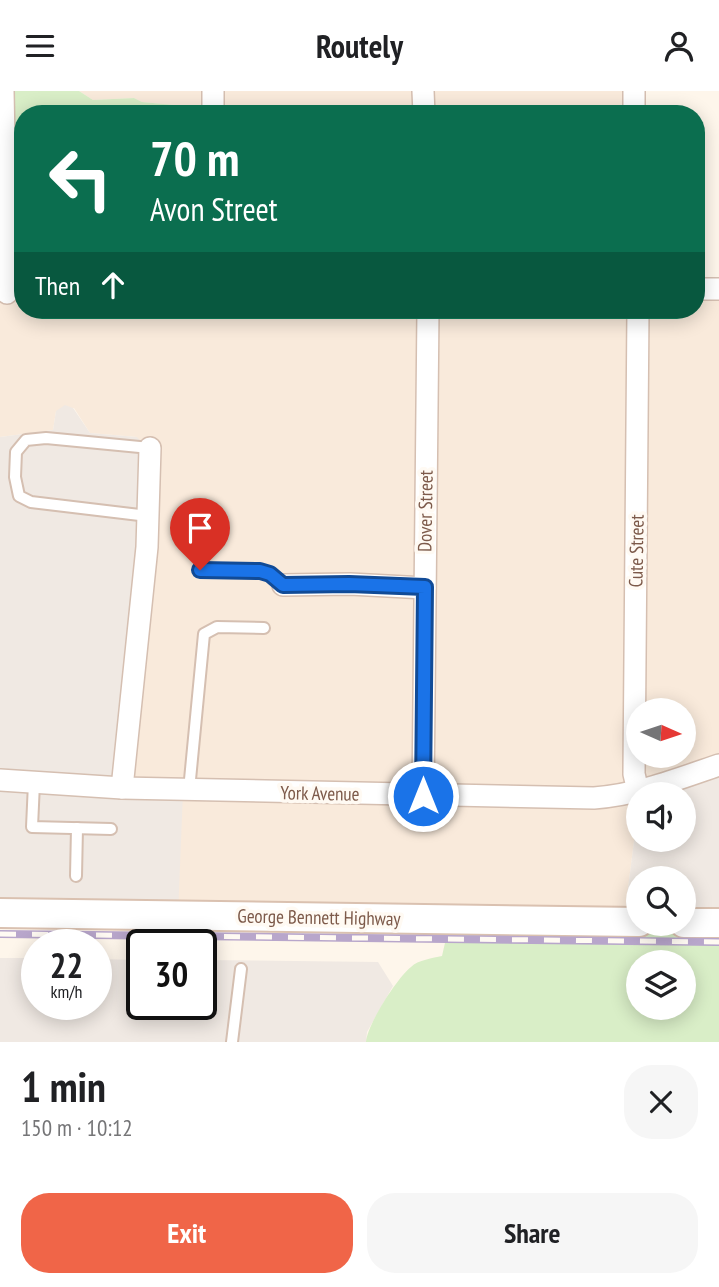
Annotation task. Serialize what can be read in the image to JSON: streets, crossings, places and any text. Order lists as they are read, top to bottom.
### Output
{
  "streets": {
    "main road": ["George Bennett Highway"],
    "street": ["Dover Street", "Cute Street", "York Avenue"]
  },
  "crossings": [
    ["Dover Street", "York Avenue"]
  ],
  "north": "right",
  "page": {
    "header": "Routely",
    "turn": ["70 m", "Avon Street"],
    "then": "Then",
    "speed": "22 km/h",
    "limit": "30",
    "heading": ["1 min", "150 m · 10:12"],
    "buttons": ["Exit", "Share"]
  }
}
